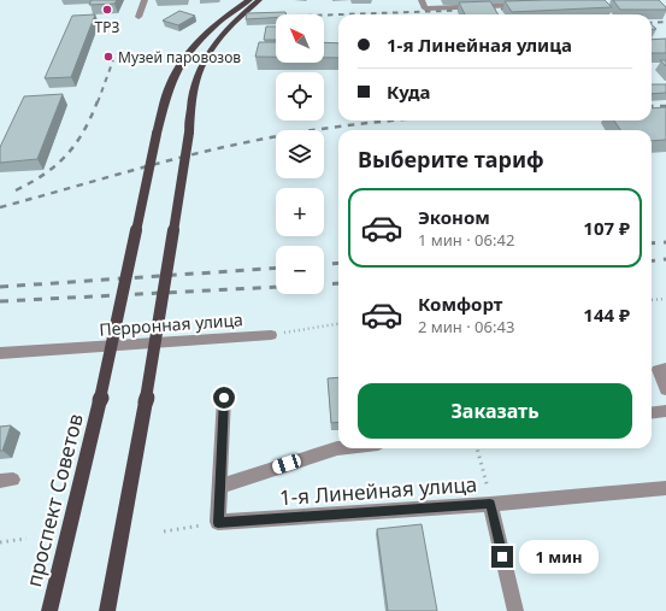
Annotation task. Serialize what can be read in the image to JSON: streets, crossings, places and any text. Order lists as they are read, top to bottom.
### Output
{
  "streets": {
    "main road": ["проспект Советов"],
    "street": ["Перронная улица", "1-я Линейная улица"]
  },
  "places": ["ТРЗ", "Музей паровозов"],
  "north": "top left",
  "page": {
    "map_buttons": ["+", "−"],
    "banner": ["1-я Линейная улица", "Куда"],
    "heading": "Выберите тариф",
    "list": [
      {
        "name": "Эконом",
        "note": "1 мин · 06:42",
        "value": "107 ₽"
      },
      {
        "name": "Комфорт",
        "note": "2 мин · 06:43",
        "value": "144 ₽"
      }
    ],
    "buttons": "Заказать",
    "bubble": "1 мин"
  }
}
